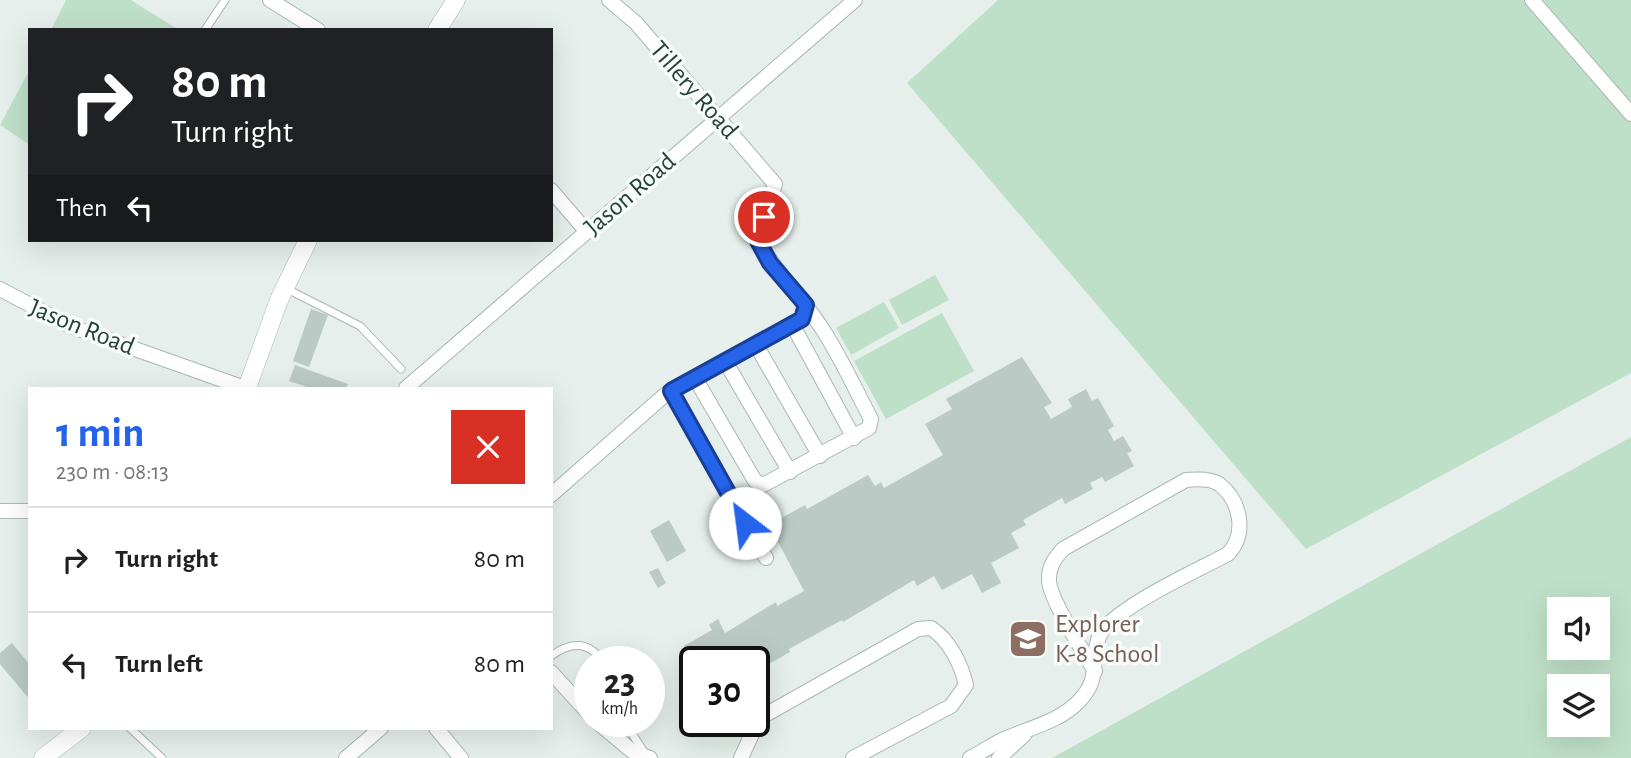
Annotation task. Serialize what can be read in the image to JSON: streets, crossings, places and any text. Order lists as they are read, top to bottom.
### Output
{
  "streets": {
    "street": ["Tillery Road", "Jason Road"]
  },
  "crossings": [
    ["Tillery Road", "Jason Road"]
  ],
  "places": {
    "school or university": ["Explorer K-8 School"]
  },
  "page": {
    "turn": ["80 m", "Turn right"],
    "then": "Then",
    "heading": ["1 min", "230 m · 08:13"],
    "list": [
      {
        "name": "Turn right",
        "value": "80 m"
      },
      {
        "name": "Turn left",
        "value": "80 m"
      }
    ],
    "speed": "23 km/h",
    "limit": "30"
  }
}
